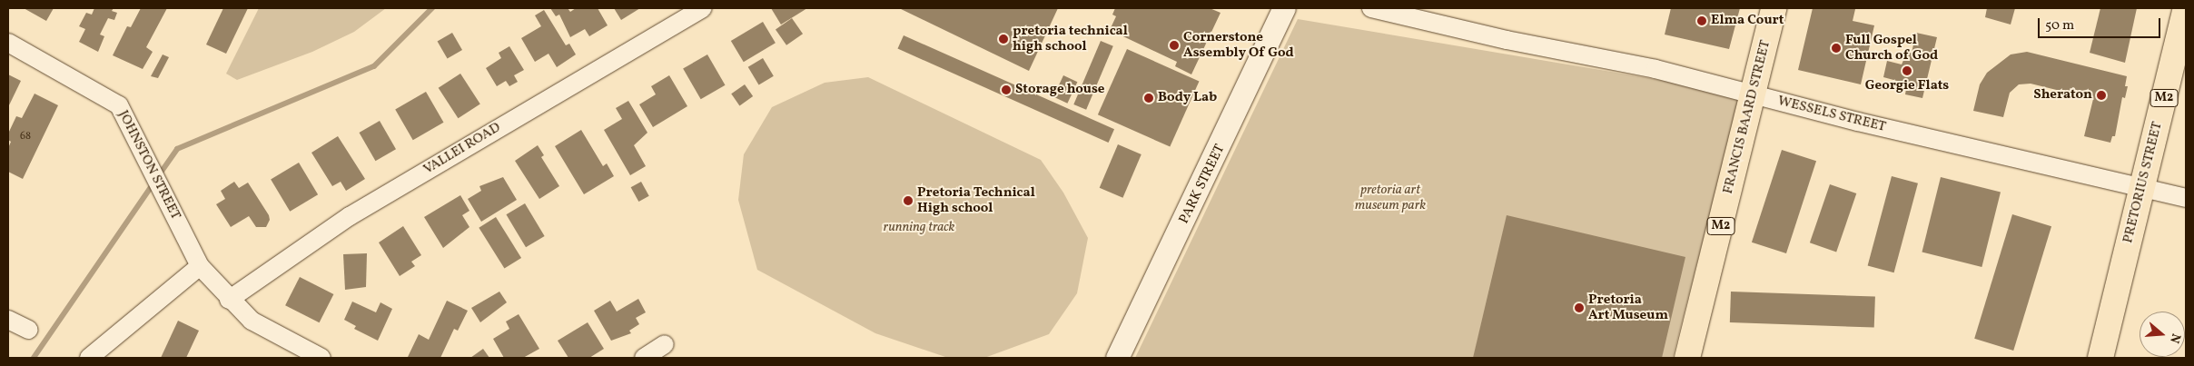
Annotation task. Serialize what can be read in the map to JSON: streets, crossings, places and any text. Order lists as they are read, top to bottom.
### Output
{
  "streets": {
    "main road": ["M2", "FRANCIS BAARD STREET", "PRETORIUS STREET"],
    "street": [
      "WESSELS STREET",
      "VALLEI ROAD",
      "JOHNSTON STREET",
      "PARK STREET"
    ]
  },
  "crossings": [
    ["WESSELS STREET", "FRANCIS BAARD STREET"],
    ["WESSELS STREET", "PRETORIUS STREET"],
    ["VALLEI ROAD", "JOHNSTON STREET"]
  ],
  "parks": ["pretoria art museum park", "running track"],
  "places": [
    "Elma Court",
    "pretoria technical high school",
    "Cornerstone Assembly Of God",
    "Full Gospel Church of God",
    "Georgie Flats",
    "Storage house",
    "Sheraton",
    "Body Lab",
    "Pretoria Technical High school",
    "Pretoria Art Museum"
  ],
  "house_numbers": ["68"],
  "scale_bar": "50 m",
  "north": "right"
}
